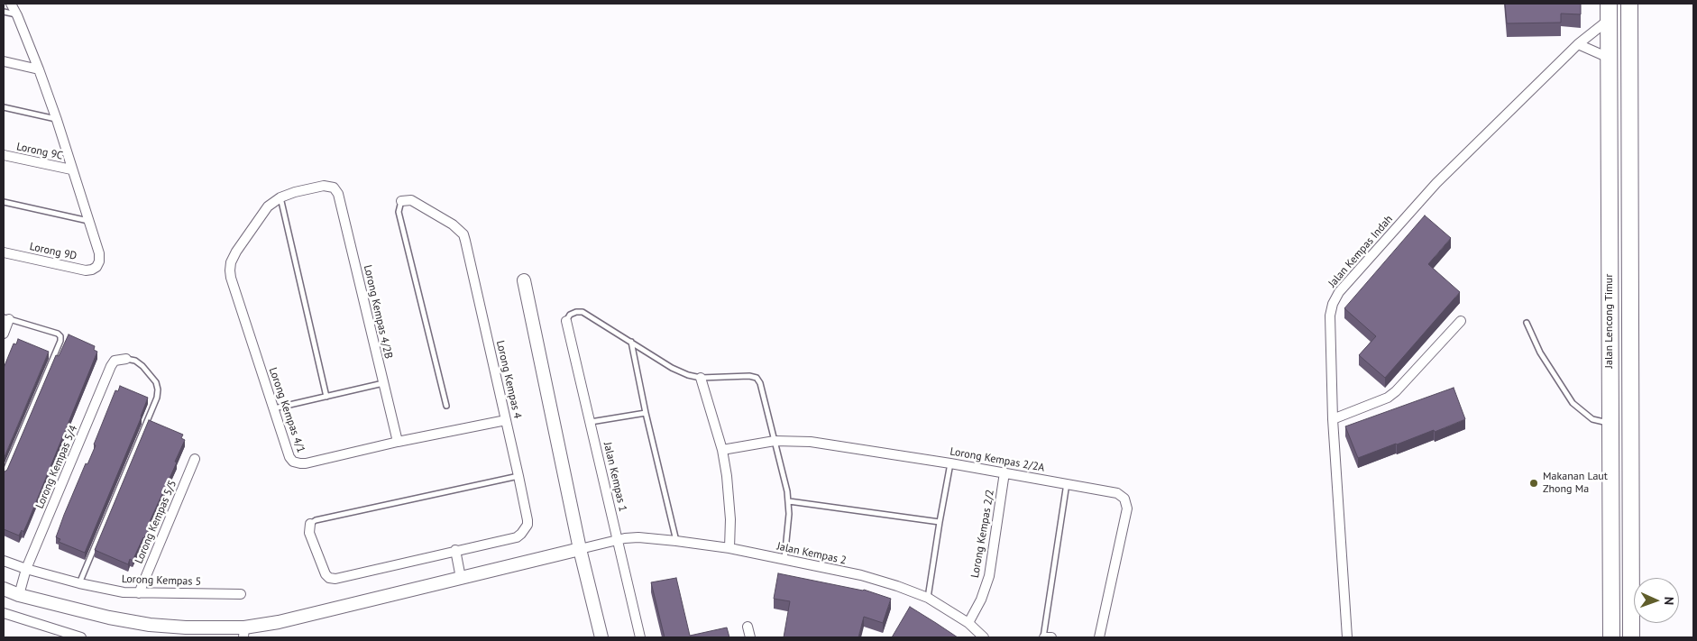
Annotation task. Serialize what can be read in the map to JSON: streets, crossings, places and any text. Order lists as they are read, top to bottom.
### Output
{
  "streets": {
    "highway": ["Jalan Lencong Timur"],
    "street": [
      "Lorong 9C",
      "Lorong 9D",
      "Jalan Kempas Indah",
      "Lorong Kempas 4/2B",
      "Lorong Kempas 4",
      "Lorong Kempas 4/1",
      "Lorong Kempas 2/2A",
      "Lorong Kempas 5/4",
      "Jalan Kempas 1",
      "Lorong Kempas 5/5",
      "Lorong Kempas 2/2",
      "Jalan Kempas 2",
      "Lorong Kempas 5"
    ]
  },
  "crossings": [
    ["Jalan Kempas Indah", "Jalan Lencong Timur"],
    ["Lorong Kempas 4/2B", "Lorong Kempas 4/1"],
    ["Lorong Kempas 4", "Lorong Kempas 4/1"],
    ["Lorong Kempas 2/2A", "Lorong Kempas 2/2"],
    ["Lorong Kempas 5/4", "Lorong Kempas 5"],
    ["Jalan Kempas 1", "Jalan Kempas 2"],
    ["Lorong Kempas 5/5", "Lorong Kempas 5"],
    ["Lorong Kempas 2/2", "Jalan Kempas 2"]
  ],
  "places": ["Makanan Laut Zhong Ma"],
  "north": "right"
}
